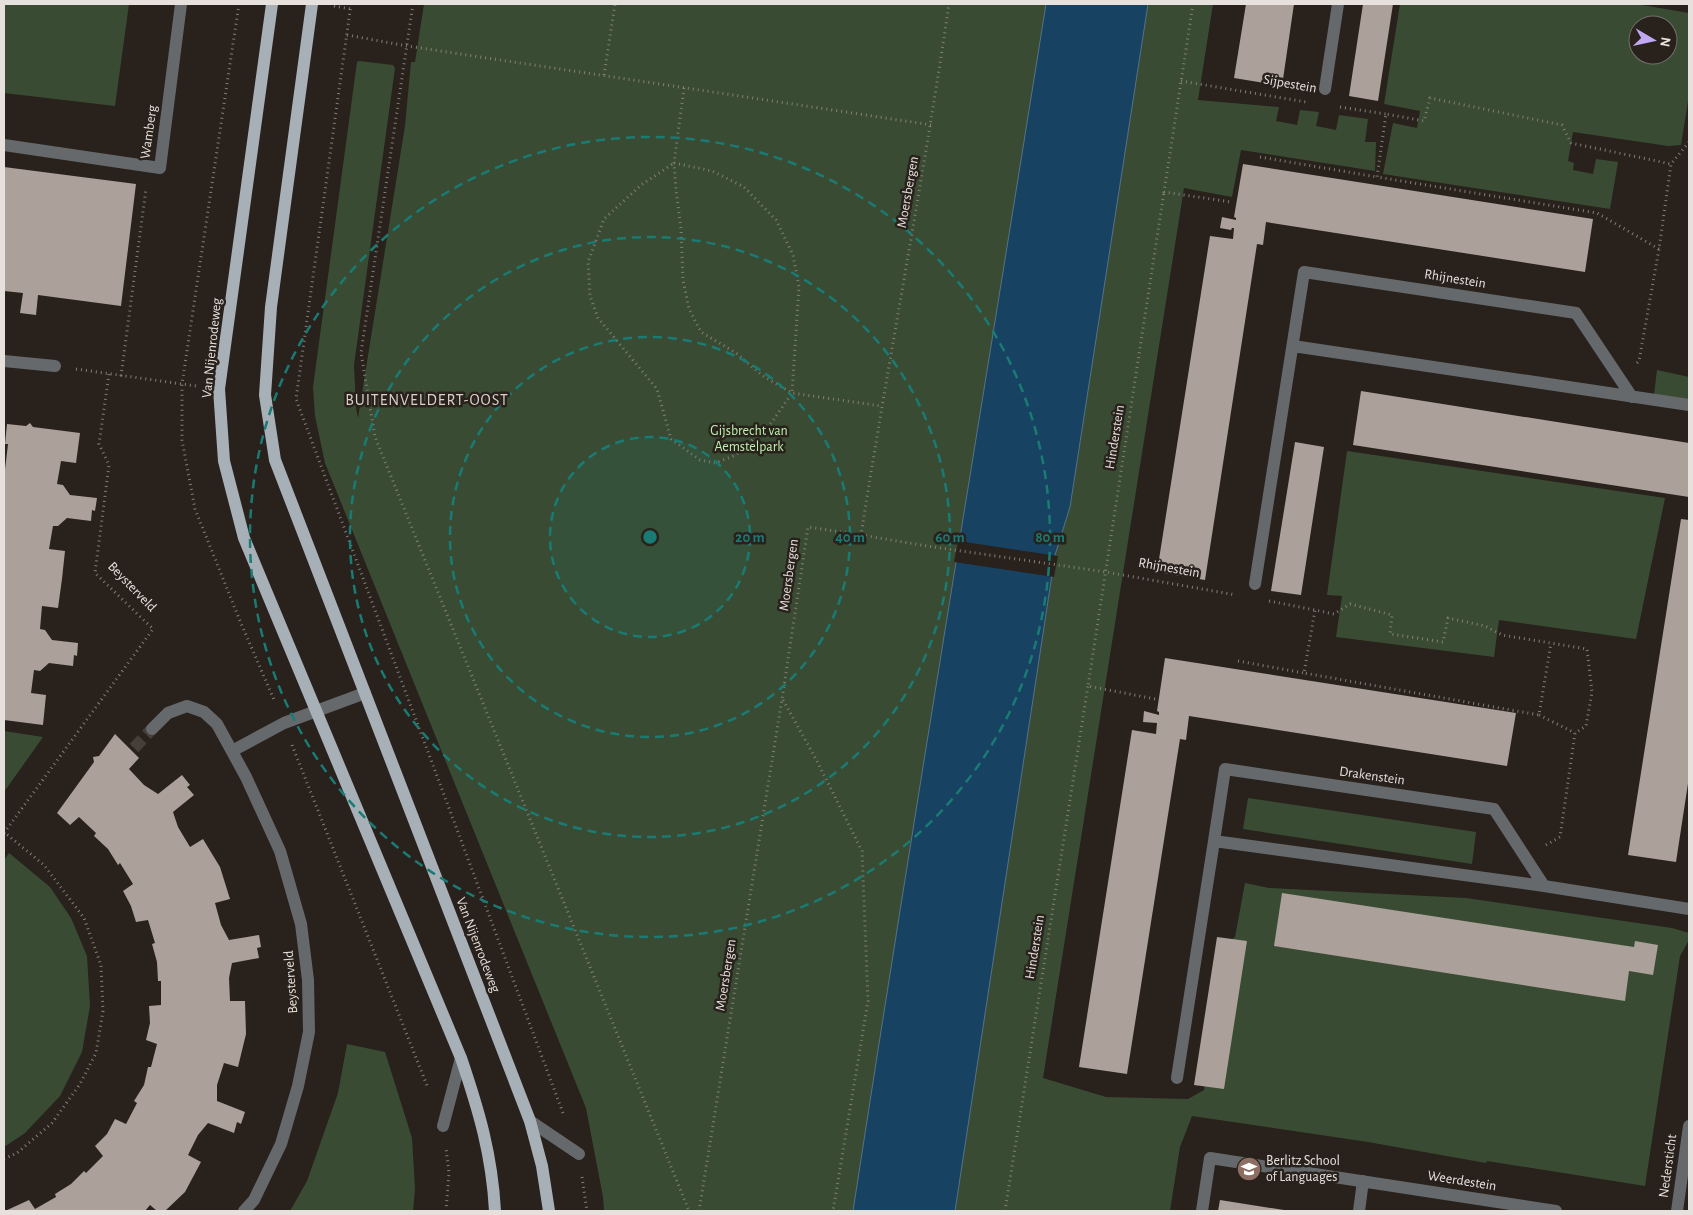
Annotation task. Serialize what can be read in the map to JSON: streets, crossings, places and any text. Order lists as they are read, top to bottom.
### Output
{
  "streets": {
    "main road": ["Van Nijenrodeweg"],
    "street": [
      "Sijpestein",
      "Wamberg",
      "Rhijnestein",
      "Beysterveld",
      "Drakenstein",
      "Nedersticht",
      "Weerdestein"
    ],
    "path": ["Moersbergen", "Hinderstein"]
  },
  "crossings": [
    ["Sijpestein", "Hinderstein"],
    ["Moersbergen", "Rhijnestein"],
    ["Rhijnestein", "Hinderstein"]
  ],
  "districts": ["BUITENVELDERT-OOST"],
  "parks": ["Gijsbrecht van Aemstelpark"],
  "places": {
    "school or university": ["Berlitz School of Languages"]
  },
  "north": "right",
  "rings": [
    "20 m",
    "40 m",
    "60 m",
    "80 m"
  ]
}
